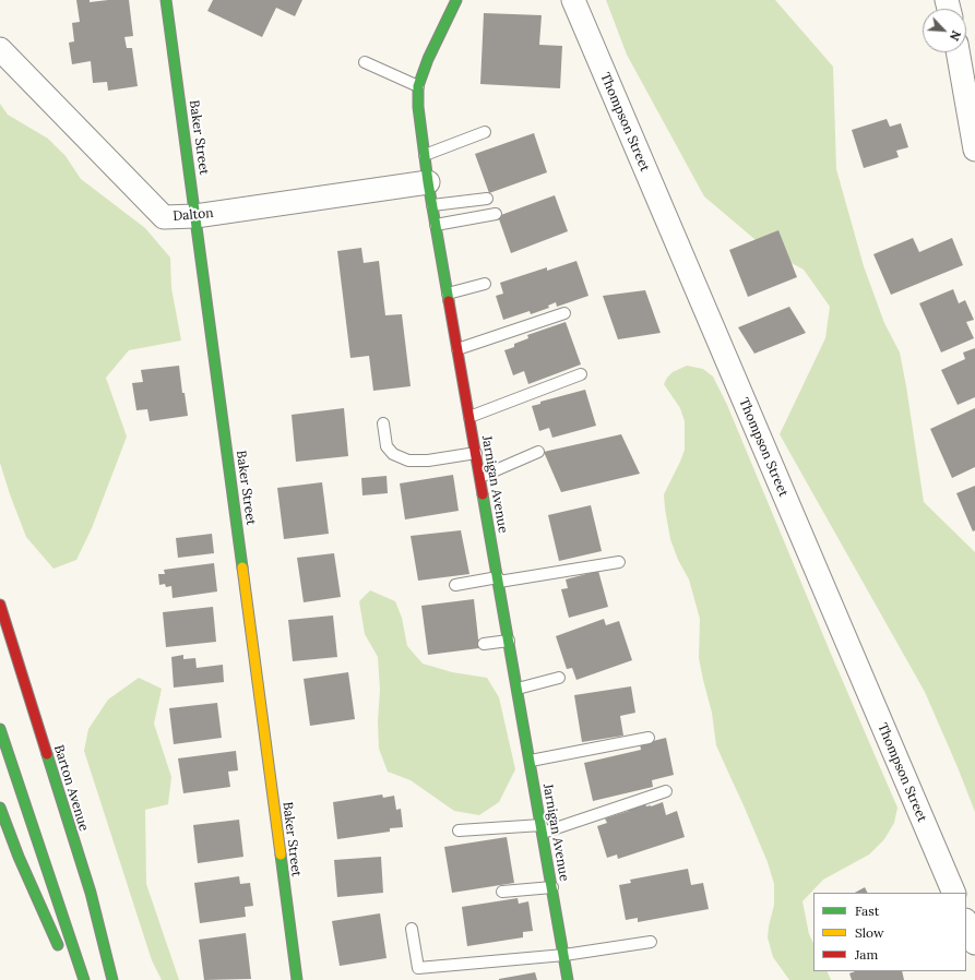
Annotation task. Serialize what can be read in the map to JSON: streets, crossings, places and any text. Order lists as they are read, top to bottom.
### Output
{
  "streets": {
    "street": [
      "Thompson Street",
      "Baker Street",
      "Dalton",
      "Jarnigan Avenue",
      "Barton Avenue"
    ]
  },
  "crossings": [
    ["Baker Street", "Dalton"],
    ["Dalton", "Jarnigan Avenue"]
  ],
  "legend": ["Fast", "Slow", "Jam"],
  "north": "bottom right"
}
